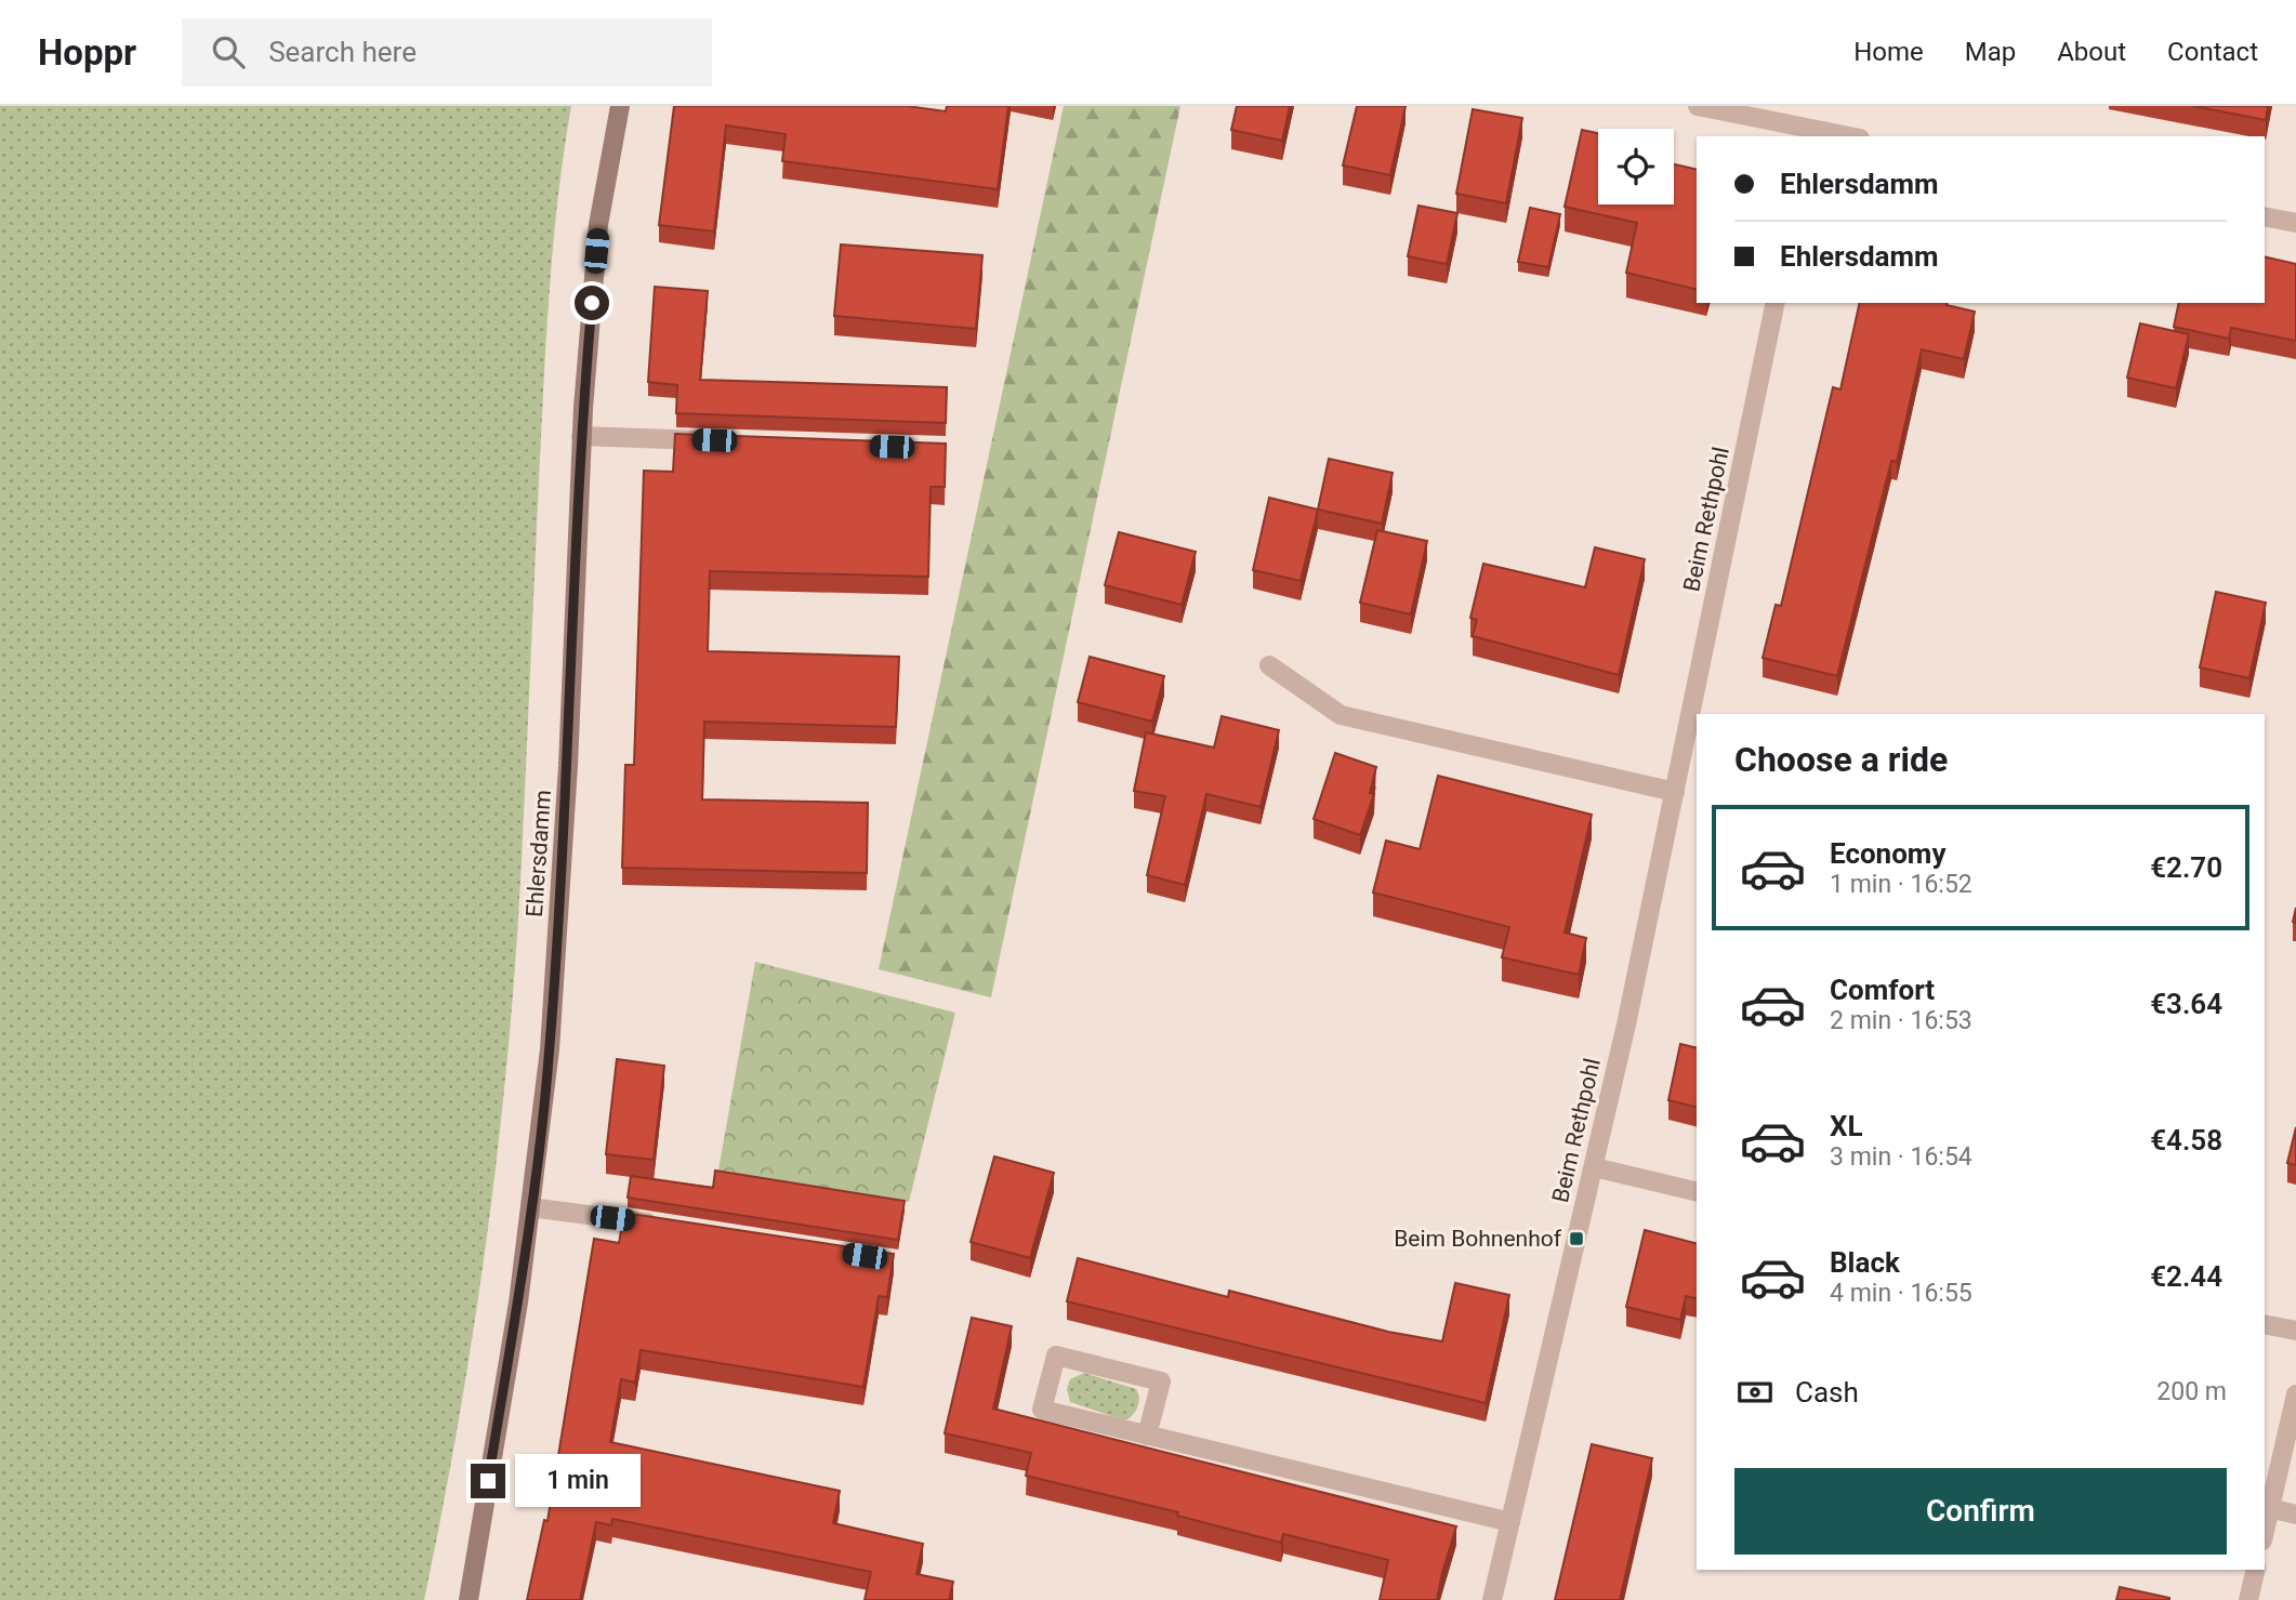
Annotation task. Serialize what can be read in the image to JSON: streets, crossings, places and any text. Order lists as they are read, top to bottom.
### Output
{
  "streets": {
    "street": ["Beim Rethpohl", "Ehlersdamm"]
  },
  "places": {
    "transit": ["Beim Bohnenhof"]
  },
  "page": {
    "header": "Hoppr",
    "search": "Search here",
    "nav": [
      "Home",
      "Map",
      "About",
      "Contact"
    ],
    "banner": ["Ehlersdamm", "Ehlersdamm"],
    "heading": "Choose a ride",
    "list": [
      {
        "name": "Economy",
        "note": "1 min · 16:52",
        "value": "€2.70"
      },
      {
        "name": "Comfort",
        "note": "2 min · 16:53",
        "value": "€3.64"
      },
      {
        "name": "XL",
        "note": "3 min · 16:54",
        "value": "€4.58"
      },
      {
        "name": "Black",
        "note": "4 min · 16:55",
        "value": "€2.44"
      }
    ],
    "pay": ["Cash", "200 m"],
    "buttons": "Confirm",
    "bubble": "1 min"
  }
}
